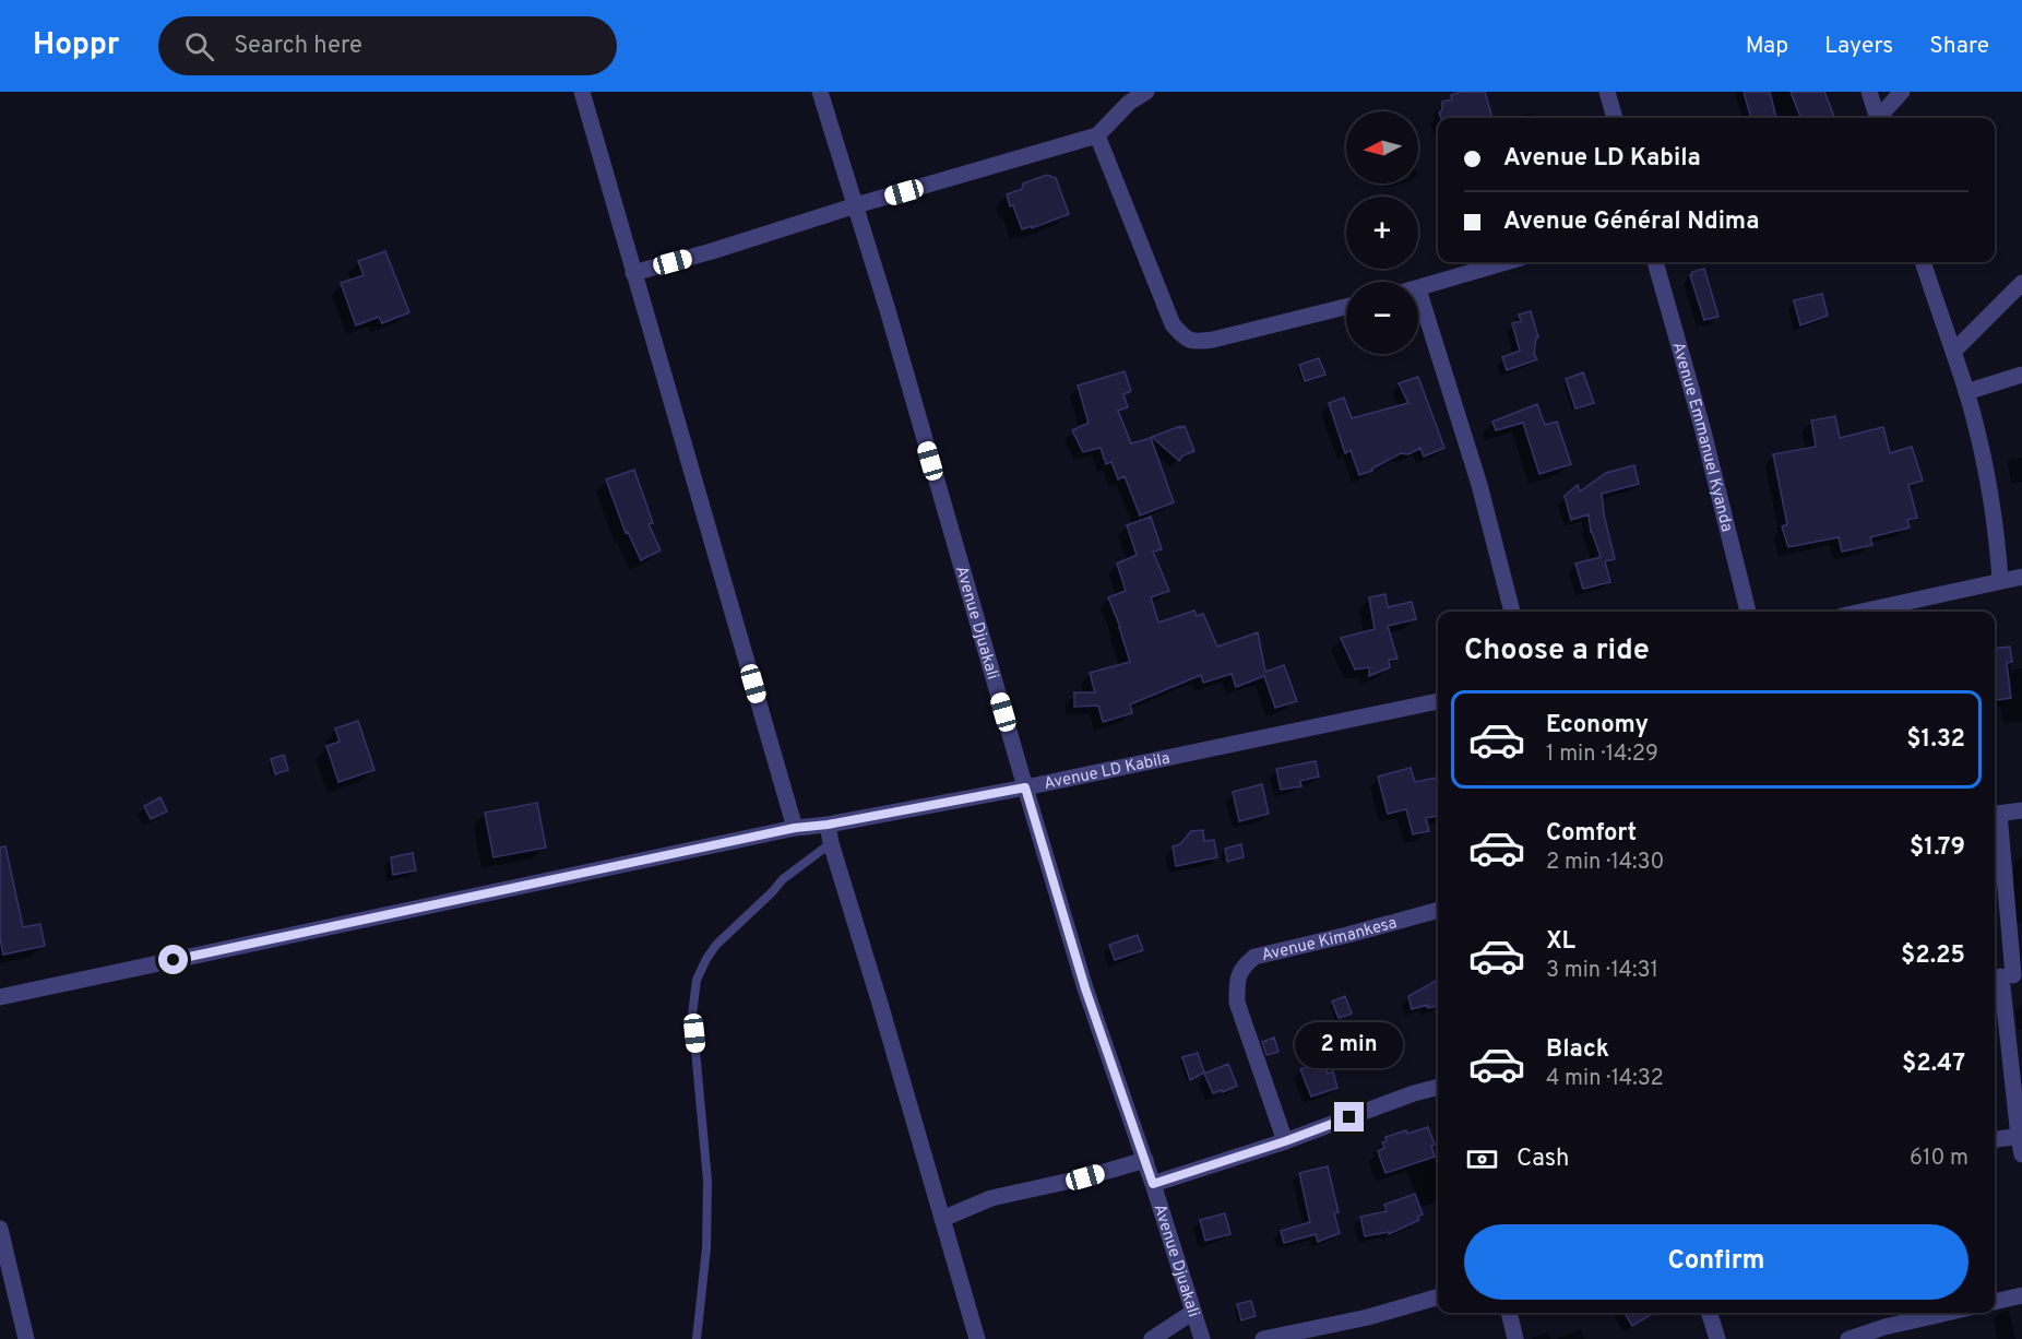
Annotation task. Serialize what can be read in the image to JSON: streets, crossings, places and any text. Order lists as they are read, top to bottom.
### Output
{
  "streets": {
    "street": [
      "Avenue Emmanuel Kyanda",
      "Avenue Djuakali",
      "Avenue LD Kabila",
      "Avenue Kimankesa"
    ]
  },
  "crossings": [
    ["Avenue Djuakali", "Avenue LD Kabila"]
  ],
  "north": "left",
  "page": {
    "header": "Hoppr",
    "search": "Search here",
    "nav": ["Map", "Layers", "Share"],
    "map_buttons": ["+", "−"],
    "banner": ["Avenue LD Kabila", "Avenue Général Ndima"],
    "heading": "Choose a ride",
    "list": [
      {
        "name": "Economy",
        "note": "1 min · 14:29",
        "value": "$1.32"
      },
      {
        "name": "Comfort",
        "note": "2 min · 14:30",
        "value": "$1.79"
      },
      {
        "name": "XL",
        "note": "3 min · 14:31",
        "value": "$2.25"
      },
      {
        "name": "Black",
        "note": "4 min · 14:32",
        "value": "$2.47"
      }
    ],
    "bubble": "2 min",
    "pay": ["Cash", "610 m"],
    "buttons": "Confirm"
  }
}
